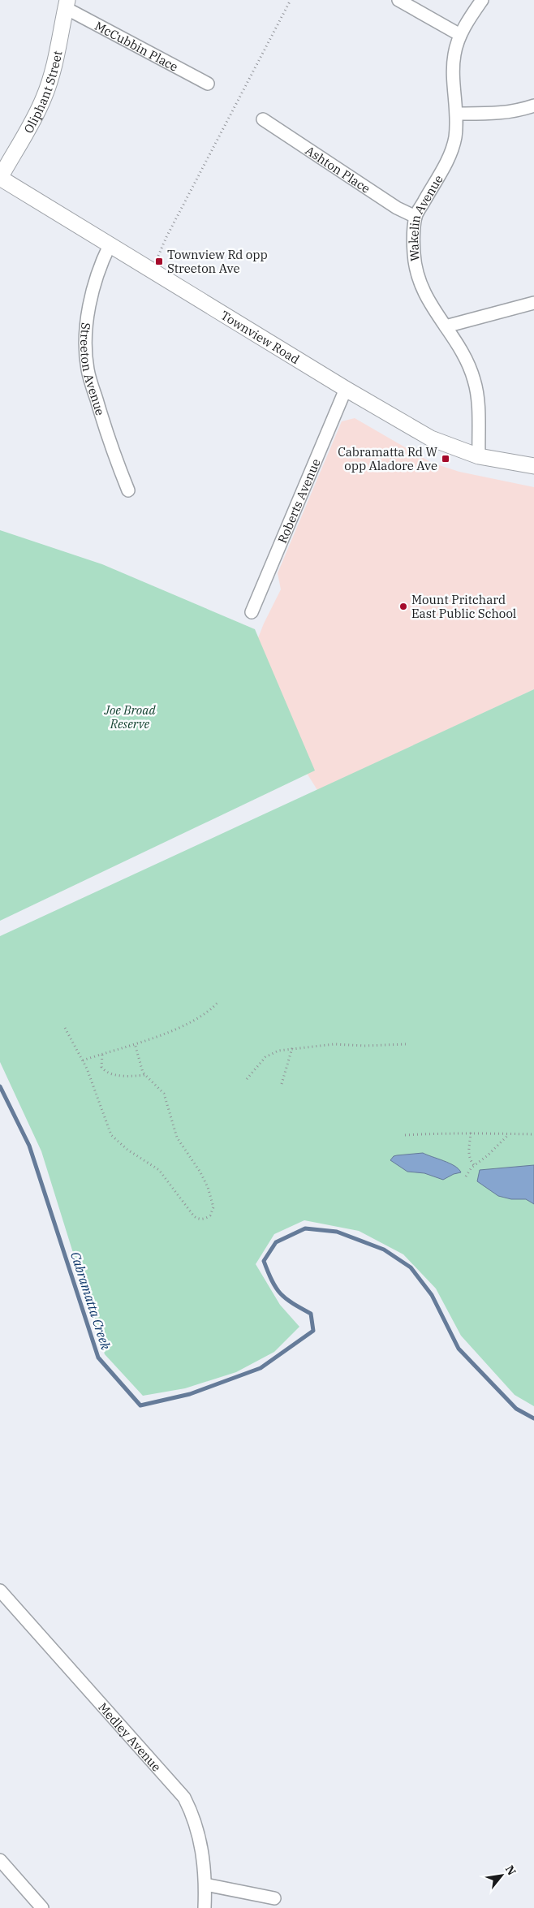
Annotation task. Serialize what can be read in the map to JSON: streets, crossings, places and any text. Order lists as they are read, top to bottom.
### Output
{
  "streets": {
    "street": [
      "McCubbin Place",
      "Oliphant Street",
      "Ashton Place",
      "Wakelin Avenue",
      "Townview Road",
      "Streeton Avenue",
      "Roberts Avenue",
      "Medley Avenue"
    ]
  },
  "crossings": [
    ["McCubbin Place", "Oliphant Street"],
    ["Oliphant Street", "Townview Road"],
    ["Ashton Place", "Wakelin Avenue"],
    ["Wakelin Avenue", "Townview Road"],
    ["Townview Road", "Streeton Avenue"],
    ["Townview Road", "Roberts Avenue"]
  ],
  "water": ["Cabramatta Creek"],
  "parks": ["Joe Broad Reserve"],
  "places": {
    "transit": ["Townview Rd opp Streeton Ave", "Cabramatta Rd W opp Aladore Ave"],
    "other": ["Mount Pritchard East Public School"]
  },
  "north": "top right"
}
